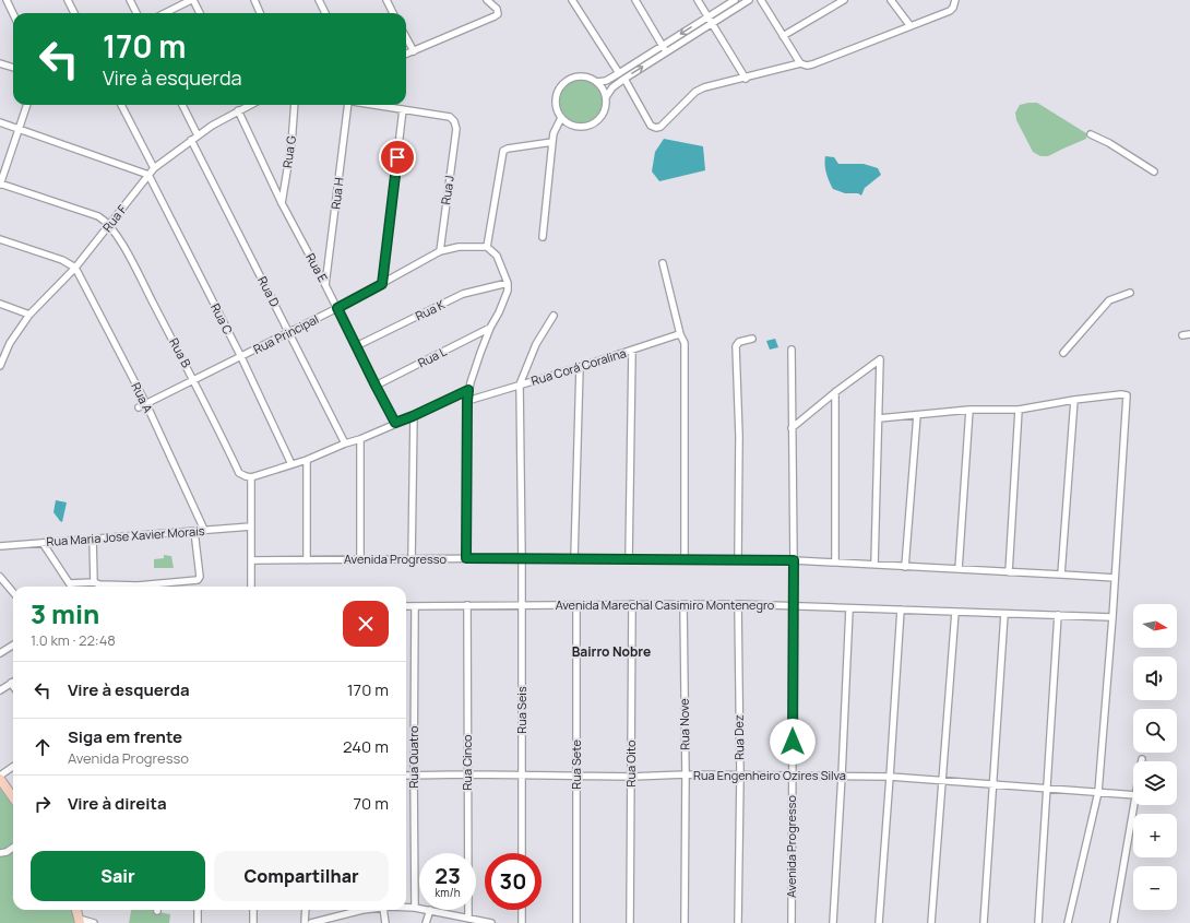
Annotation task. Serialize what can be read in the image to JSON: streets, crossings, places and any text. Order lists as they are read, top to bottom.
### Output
{
  "streets": {
    "street": [
      "Rua G",
      "Rua J",
      "Rua H",
      "Rua F",
      "Rua E",
      "Rua D",
      "Rua K",
      "Rua C",
      "Rua Principal",
      "Rua B",
      "Rua L",
      "Rua Corá Coralina",
      "Rua A",
      "Rua Maria Jose Xavier Morais",
      "Avenida Progresso",
      "Avenida Marechal Casimiro Montenegro",
      "Rua Seis",
      "Rua Nove",
      "Rua Dez",
      "Rua Quatro",
      "Rua Cinco",
      "Rua Oito",
      "Rua Sete",
      "Rua Engenheiro Ozires Silva"
    ]
  },
  "crossings": [
    ["Rua G", "Rua E"],
    ["Rua J", "Rua Principal"],
    ["Rua H", "Rua E"],
    ["Rua F", "Rua E"],
    ["Rua F", "Rua D"],
    ["Rua F", "Rua C"],
    ["Rua F", "Rua B"],
    ["Rua F", "Rua A"],
    ["Rua E", "Rua K"],
    ["Rua E", "Rua Principal"],
    ["Rua E", "Rua L"],
    ["Rua D", "Rua Principal"],
    ["Rua C", "Rua Principal"],
    ["Rua Principal", "Rua B"],
    ["Rua Principal", "Rua A"],
    ["Rua Corá Coralina", "Rua Seis"],
    ["Rua A", "Rua Maria Jose Xavier Morais"],
    ["Avenida Progresso", "Avenida Marechal Casimiro Montenegro"],
    ["Avenida Progresso", "Rua Seis"],
    ["Avenida Progresso", "Rua Engenheiro Ozires Silva"],
    ["Avenida Marechal Casimiro Montenegro", "Rua Seis"],
    ["Avenida Marechal Casimiro Montenegro", "Rua Nove"],
    ["Avenida Marechal Casimiro Montenegro", "Rua Dez"],
    ["Avenida Marechal Casimiro Montenegro", "Rua Quatro"],
    ["Avenida Marechal Casimiro Montenegro", "Rua Cinco"],
    ["Avenida Marechal Casimiro Montenegro", "Rua Oito"],
    ["Avenida Marechal Casimiro Montenegro", "Rua Sete"],
    ["Rua Seis", "Rua Engenheiro Ozires Silva"],
    ["Rua Nove", "Rua Engenheiro Ozires Silva"],
    ["Rua Dez", "Rua Engenheiro Ozires Silva"],
    ["Rua Quatro", "Rua Engenheiro Ozires Silva"],
    ["Rua Cinco", "Rua Engenheiro Ozires Silva"],
    ["Rua Oito", "Rua Engenheiro Ozires Silva"],
    ["Rua Sete", "Rua Engenheiro Ozires Silva"]
  ],
  "districts": ["Bairro Nobre"],
  "north": "right",
  "page": {
    "turn": ["170 m", "Vire à esquerda"],
    "heading": ["3 min", "1.0 km · 22:48"],
    "map_buttons": ["+", "−"],
    "list": [
      {
        "name": "Vire à esquerda",
        "value": "170 m"
      },
      {
        "name": "Siga em frente",
        "note": "Avenida Progresso",
        "value": "240 m"
      },
      {
        "name": "Vire à direita",
        "value": "70 m"
      }
    ],
    "buttons": ["Sair", "Compartilhar"],
    "speed": "23 km/h",
    "limit": "30"
  }
}
